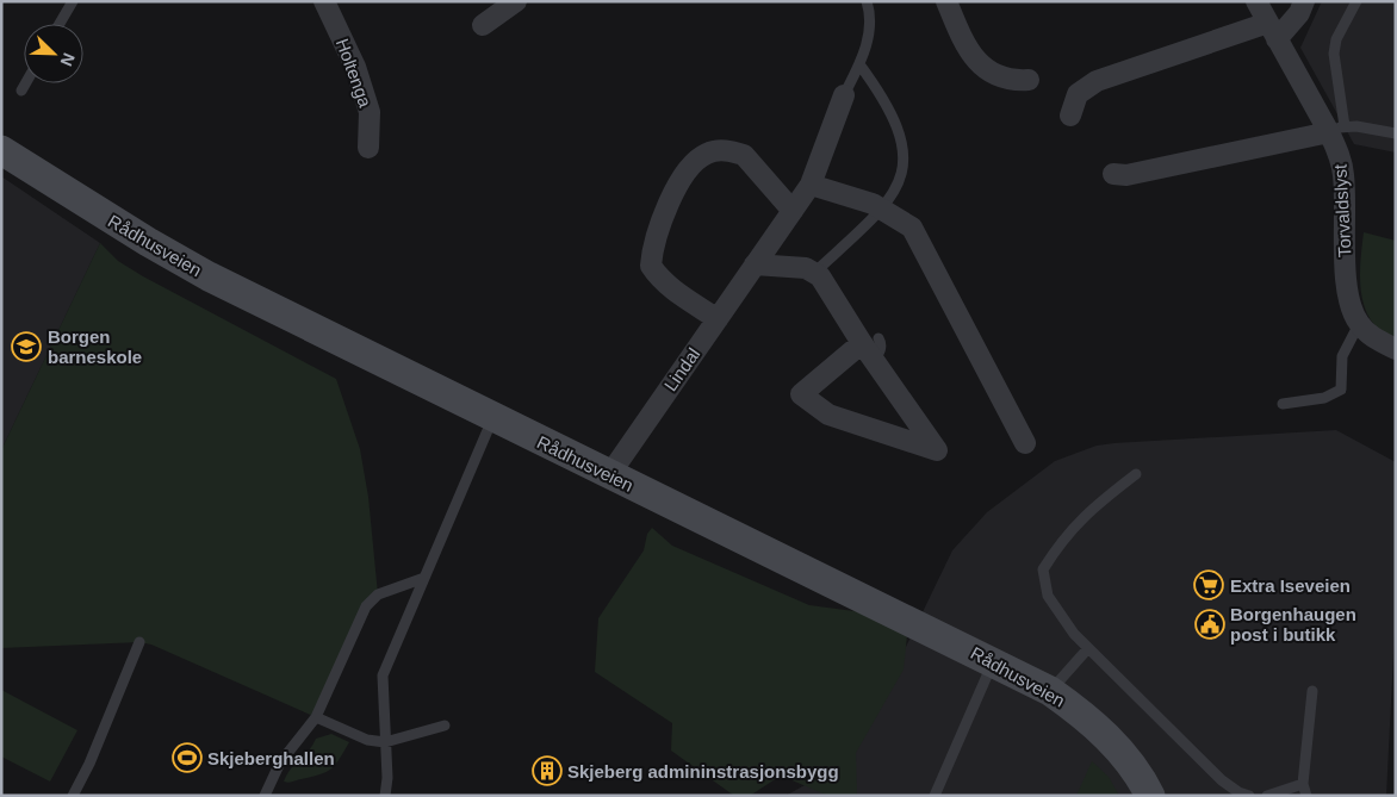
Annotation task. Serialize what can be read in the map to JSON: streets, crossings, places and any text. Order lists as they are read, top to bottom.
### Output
{
  "streets": {
    "street": [
      "Holtenga",
      "Torvaldslyst",
      "Rådhusveien",
      "Lindal"
    ]
  },
  "crossings": [
    ["Rådhusveien", "Lindal"]
  ],
  "places": {
    "school or university": ["Borgen barneskole"],
    "supermarket": ["Extra Iseveien"],
    "public building": ["Borgenhaugen post i butikk"],
    "sports": ["Skjeberghallen"],
    "building": ["Skjeberg admininstrasjonsbygg"]
  },
  "north": "bottom right"
}
